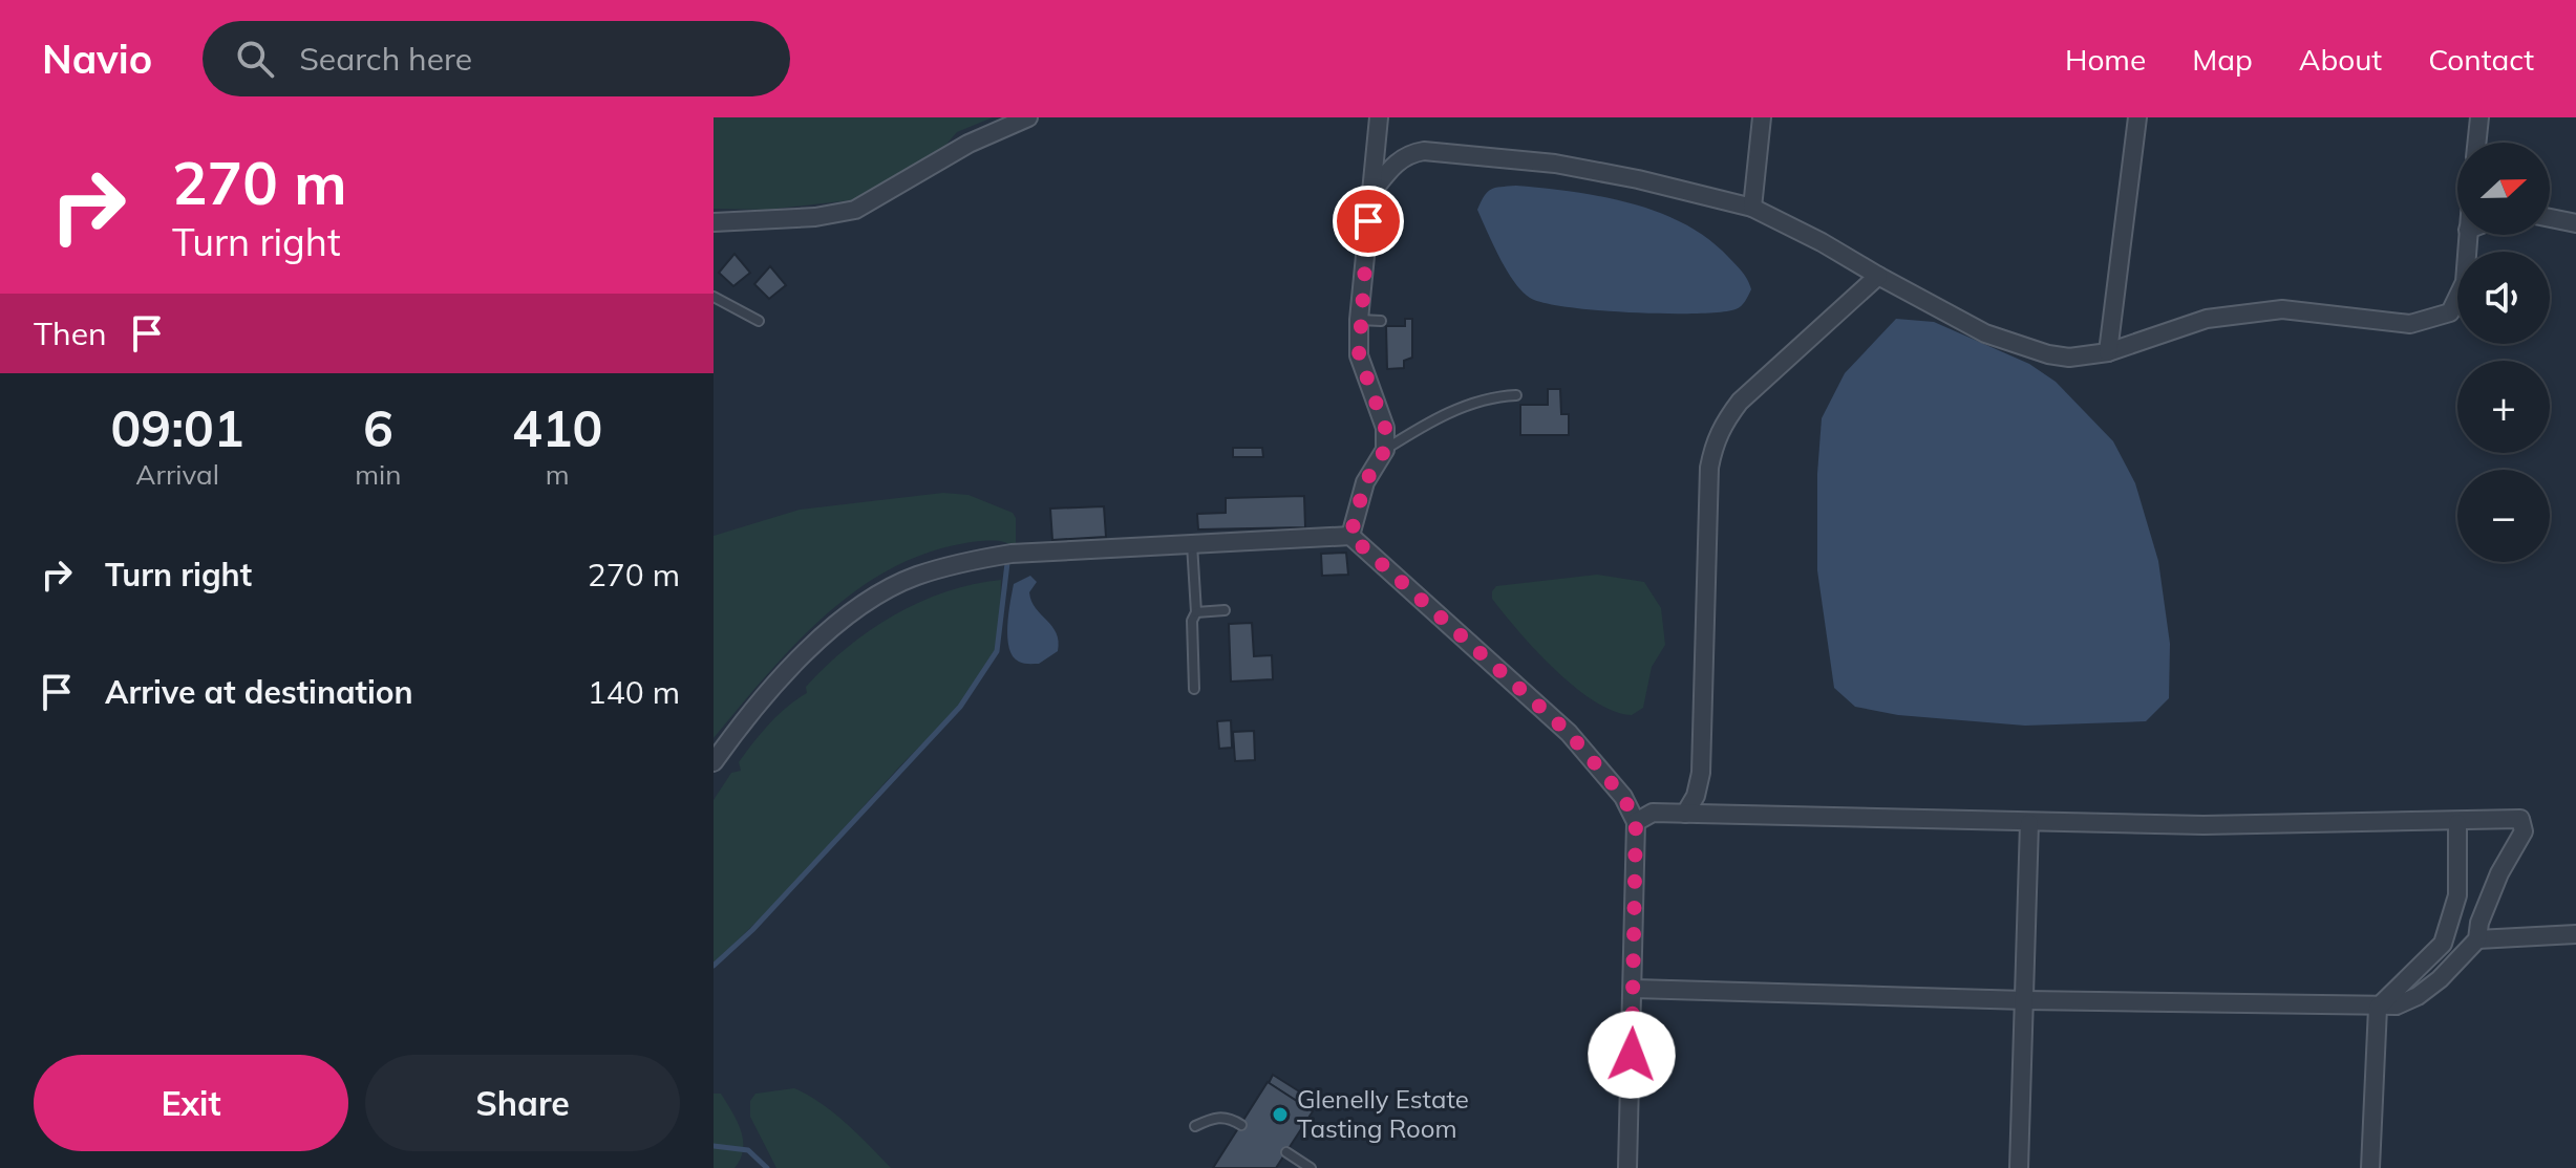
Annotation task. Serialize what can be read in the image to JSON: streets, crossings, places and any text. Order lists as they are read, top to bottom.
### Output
{
  "places": ["Glenelly Estate Tasting Room"],
  "north": "right",
  "page": {
    "header": "Navio",
    "search": "Search here",
    "nav": [
      "Home",
      "Map",
      "About",
      "Contact"
    ],
    "turn": ["270 m", "Turn right"],
    "map_buttons": ["+", "−"],
    "then": "Then",
    "eta": [
      "09:01",
      "Arrival",
      "6",
      "min",
      "410",
      "m"
    ],
    "list": [
      {
        "name": "Turn right",
        "value": "270 m"
      },
      {
        "name": "Arrive at destination",
        "value": "140 m"
      }
    ],
    "buttons": ["Exit", "Share"]
  }
}
